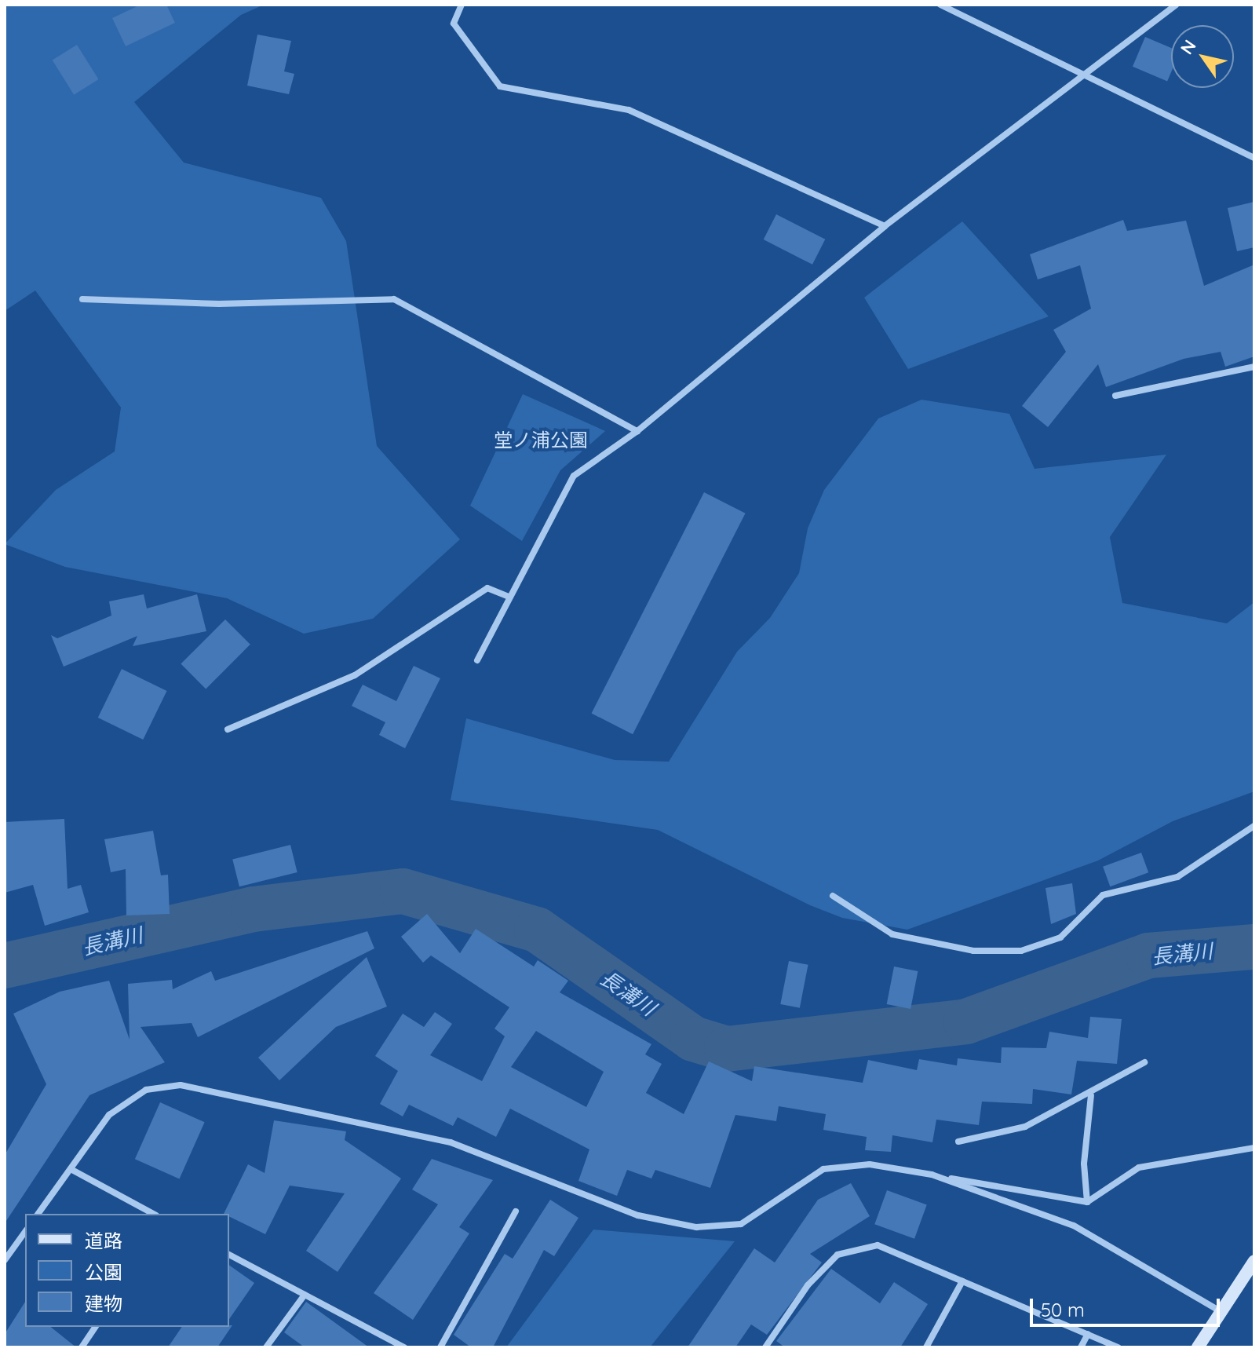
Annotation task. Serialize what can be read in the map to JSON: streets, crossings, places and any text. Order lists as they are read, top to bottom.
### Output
{
  "water": ["長溝川"],
  "parks": ["堂ノ浦公園"],
  "legend": ["道路", "公園", "建物"],
  "scale_bar": "50 m",
  "north": "top left"
}
